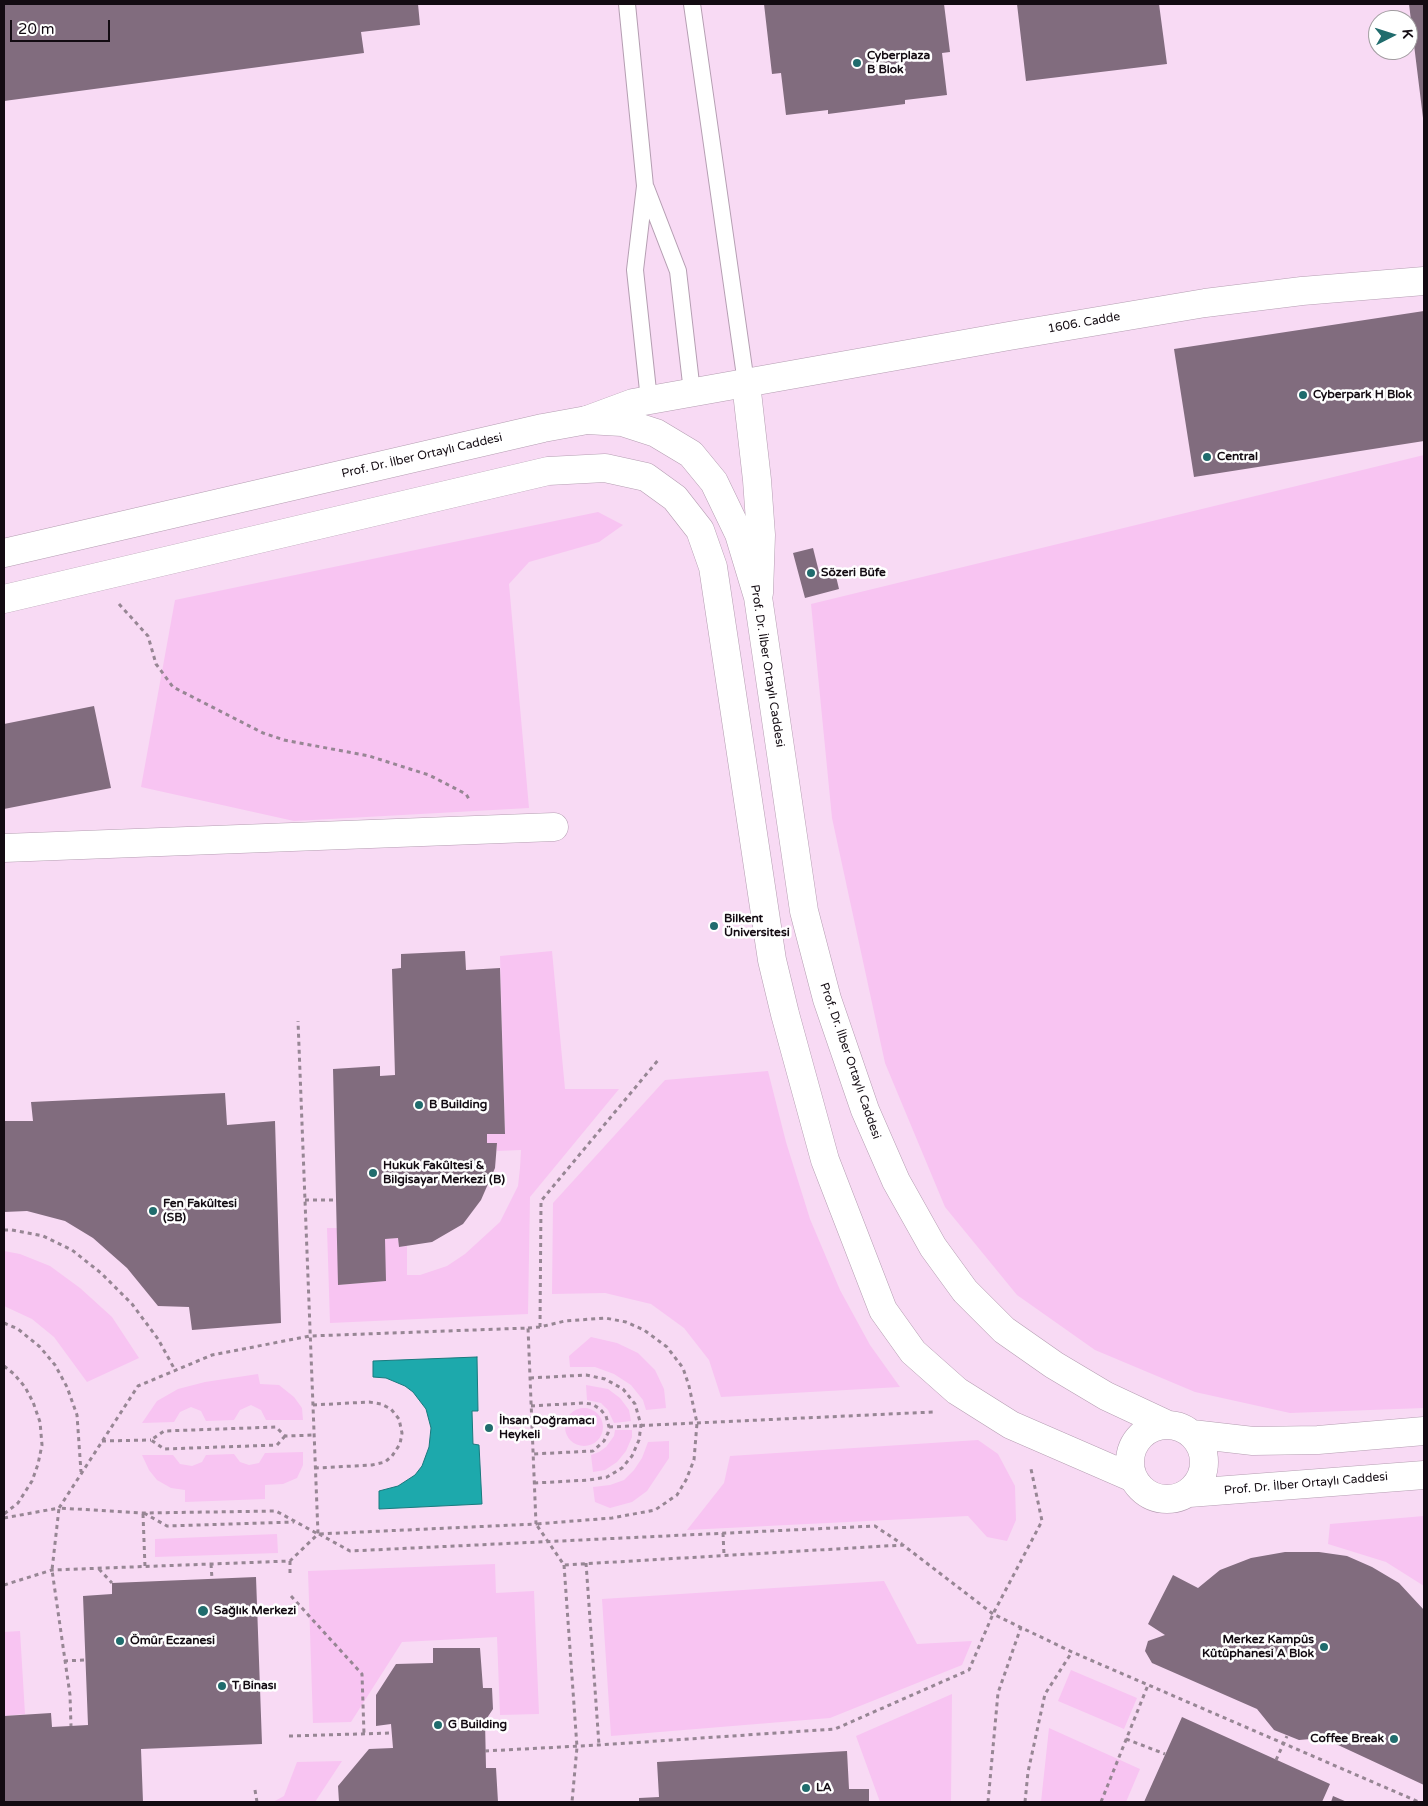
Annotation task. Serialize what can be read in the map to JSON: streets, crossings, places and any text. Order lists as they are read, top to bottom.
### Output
{
  "streets": {
    "street": ["1606. Cadde", "Prof. Dr. İlber Ortaylı Caddesi"]
  },
  "crossings": [
    ["1606. Cadde", "Prof. Dr. İlber Ortaylı Caddesi"]
  ],
  "places": [
    "Cyberplaza B Blok",
    "Cyberpark H Blok",
    "Central",
    "Sözeri Büfe",
    "Bilkent Üniversitesi",
    "B Building",
    "Hukuk Fakültesi & Bilgisayar Merkezi (B)",
    "Fen Fakültesi (SB)",
    "İhsan Doğramacı Heykeli",
    "Sağlık Merkezi",
    "Ömür Eczanesi",
    "Merkez Kampüs Kütüphanesi A Blok",
    "T Binası",
    "G Building",
    "Coffee Break",
    "LA"
  ],
  "scale_bar": "20 m",
  "north": "right"
}
